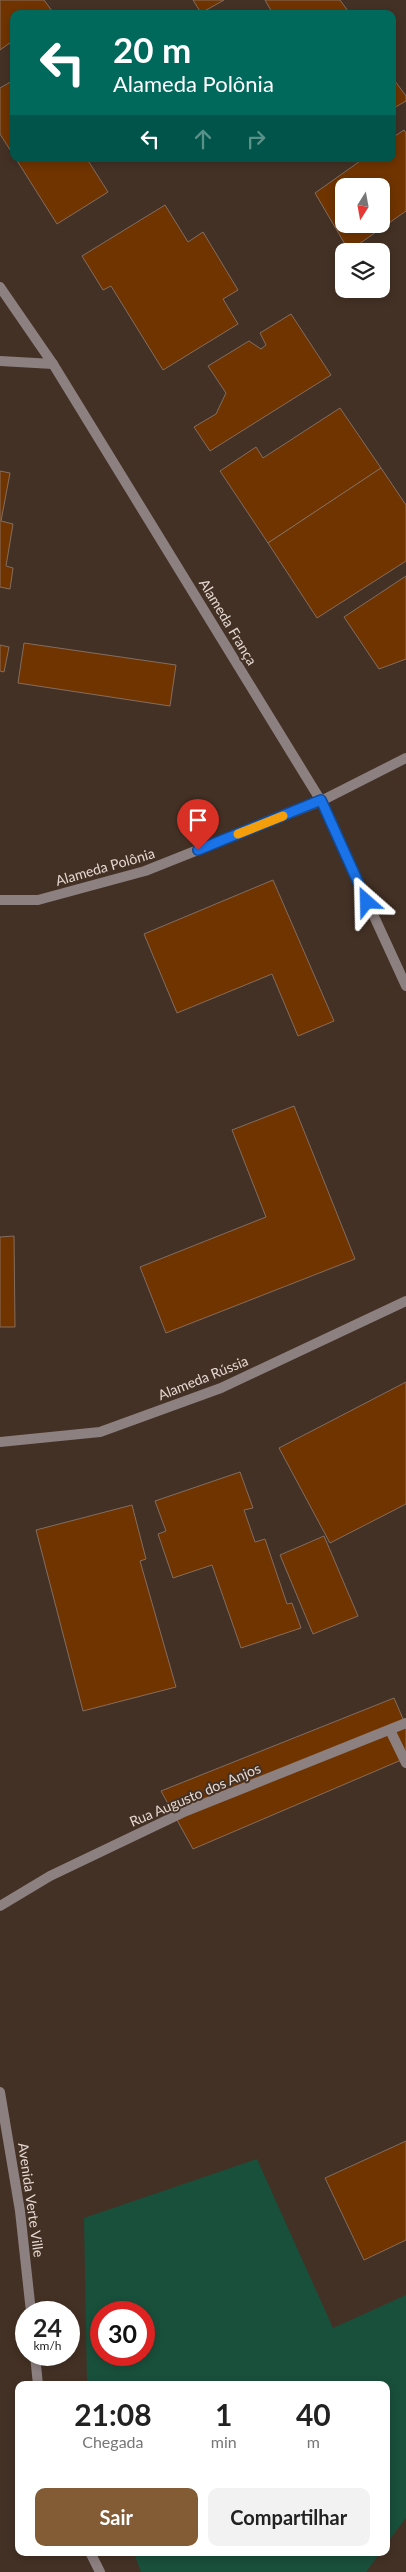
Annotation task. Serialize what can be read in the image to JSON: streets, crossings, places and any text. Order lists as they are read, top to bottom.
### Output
{
  "streets": {
    "street": [
      "Alameda França",
      "Alameda Polônia",
      "Alameda Rússia",
      "Rua Augusto dos Anjos",
      "Avenida Verte Ville"
    ]
  },
  "crossings": [
    ["Alameda França", "Alameda Polônia"]
  ],
  "north": "bottom",
  "page": {
    "turn": ["20 m", "Alameda Polônia"],
    "speed": "24 km/h",
    "limit": "30",
    "eta": [
      "21:08",
      "Chegada",
      "1",
      "min",
      "40",
      "m"
    ],
    "buttons": ["Sair", "Compartilhar"]
  }
}
